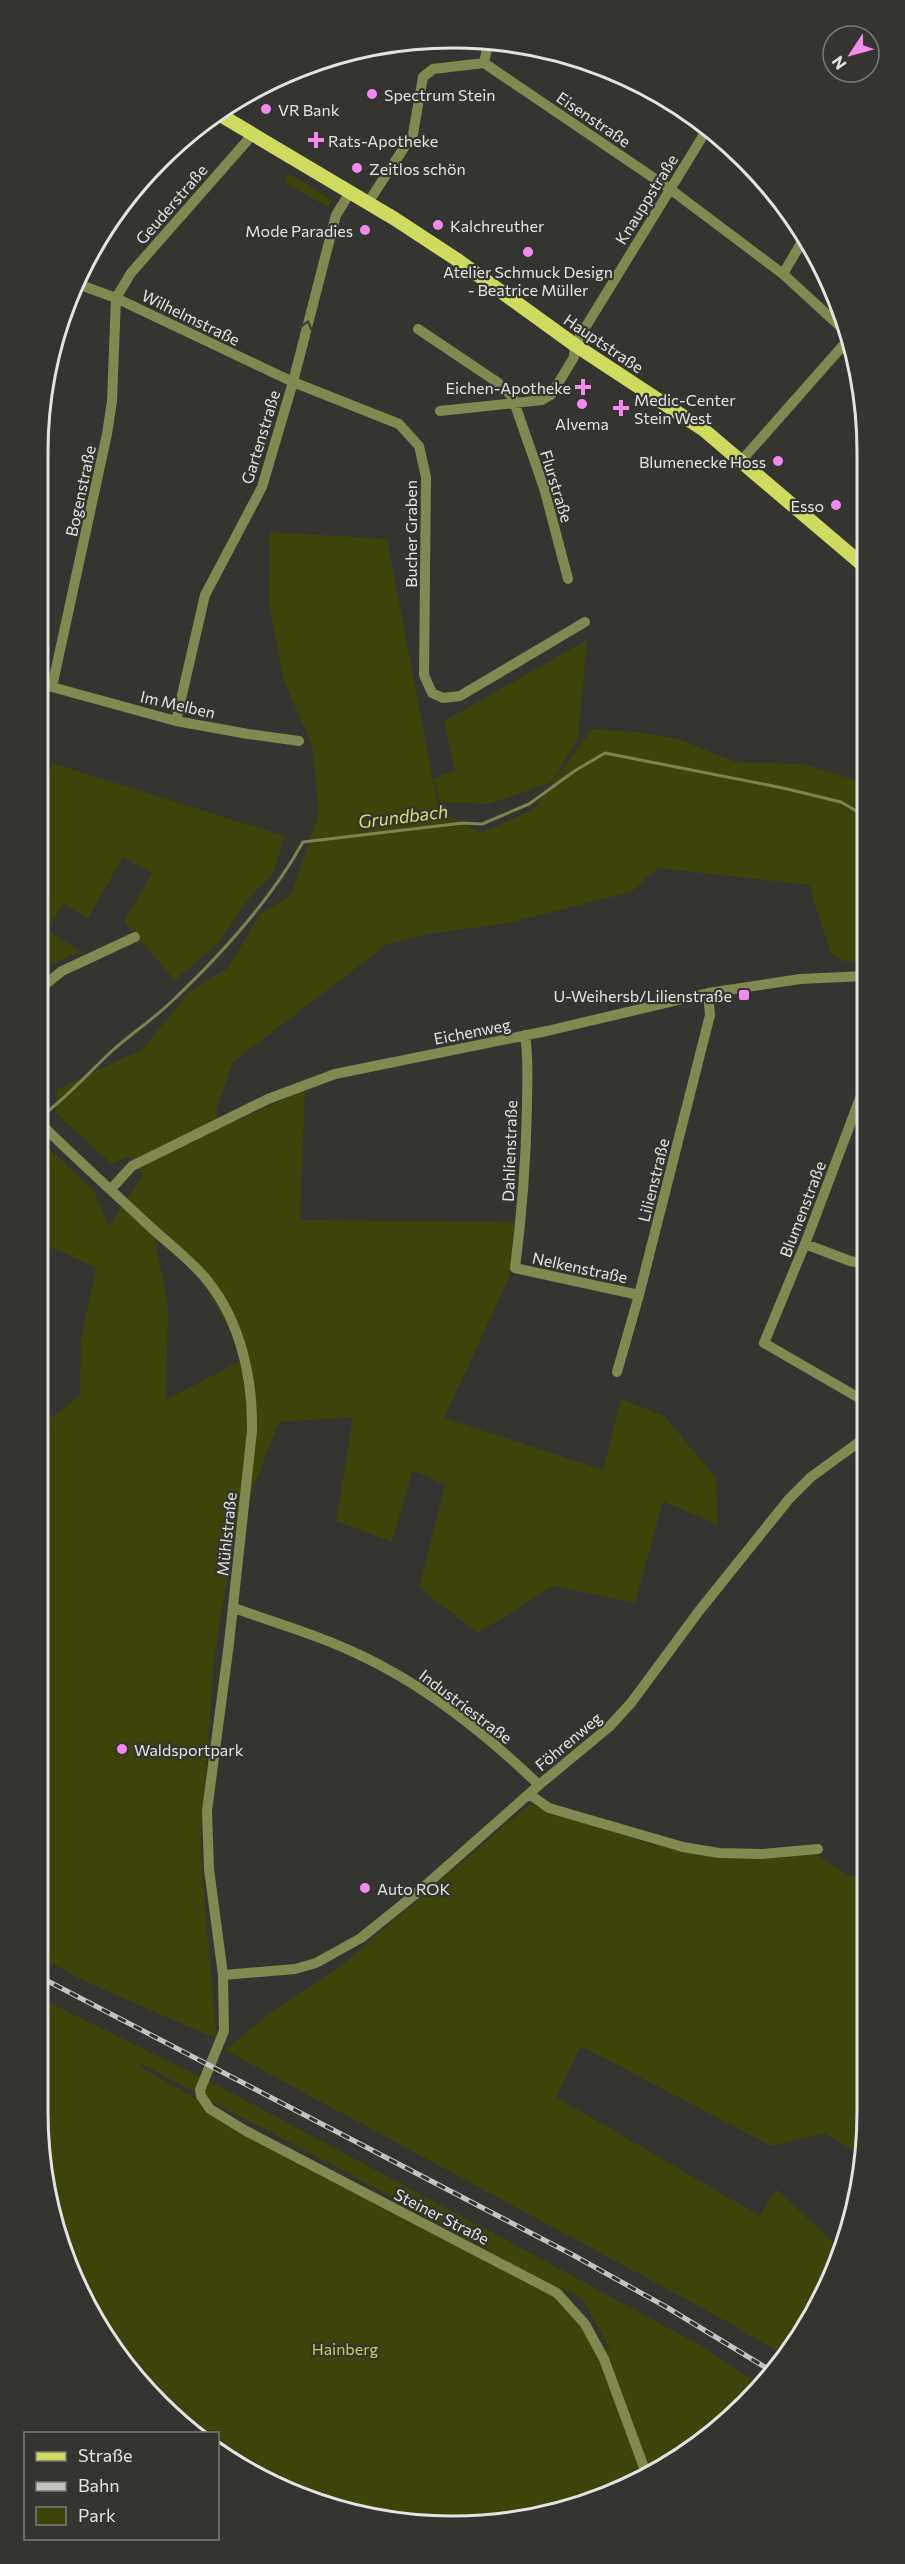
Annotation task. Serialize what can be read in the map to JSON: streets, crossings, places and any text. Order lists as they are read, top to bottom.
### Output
{
  "streets": {
    "main road": ["Hauptstraße"],
    "street": [
      "Eisenstraße",
      "Knauppstraße",
      "Geuderstraße",
      "Wilhelmstraße",
      "Gartenstraße",
      "Flurstraße",
      "Bogenstraße",
      "Bucher Graben",
      "Im Melben",
      "Eichenweg",
      "Dahlienstraße",
      "Lilienstraße",
      "Blumenstraße",
      "Nelkenstraße",
      "Mühlstraße",
      "Industriestraße",
      "Föhrenweg",
      "Steiner Straße"
    ]
  },
  "crossings": [
    ["Eisenstraße", "Knauppstraße"],
    ["Knauppstraße", "Hauptstraße"],
    ["Knauppstraße", "Flurstraße"],
    ["Geuderstraße", "Wilhelmstraße"],
    ["Geuderstraße", "Hauptstraße"],
    ["Geuderstraße", "Bogenstraße"],
    ["Wilhelmstraße", "Gartenstraße"],
    ["Wilhelmstraße", "Bogenstraße"],
    ["Wilhelmstraße", "Bucher Graben"],
    ["Hauptstraße", "Gartenstraße"],
    ["Gartenstraße", "Bucher Graben"],
    ["Gartenstraße", "Im Melben"],
    ["Bogenstraße", "Im Melben"],
    ["Eichenweg", "Dahlienstraße"],
    ["Eichenweg", "Lilienstraße"],
    ["Eichenweg", "Mühlstraße"],
    ["Dahlienstraße", "Nelkenstraße"],
    ["Lilienstraße", "Nelkenstraße"],
    ["Mühlstraße", "Industriestraße"],
    ["Mühlstraße", "Föhrenweg"],
    ["Mühlstraße", "Steiner Straße"],
    ["Industriestraße", "Föhrenweg"]
  ],
  "one_way": ["Gartenstraße"],
  "water": ["Grundbach"],
  "parks": ["Hainberg"],
  "places": {
    "other": [
      "Spectrum Stein",
      "VR Bank",
      "Zeitlos schön",
      "Kalchreuther",
      "Mode Paradies",
      "Atelier Schmuck Design - Beatrice Müller",
      "Alvema",
      "Blumenecke Hoss",
      "Esso",
      "Waldsportpark",
      "Auto ROK"
    ],
    "health": ["Rats-Apotheke", "Eichen-Apotheke", "Medic-Center Stein West"],
    "transit": ["U-Weihersb/Lilienstraße"]
  },
  "legend": ["Straße", "Bahn", "Park"],
  "north": "bottom left"
}
